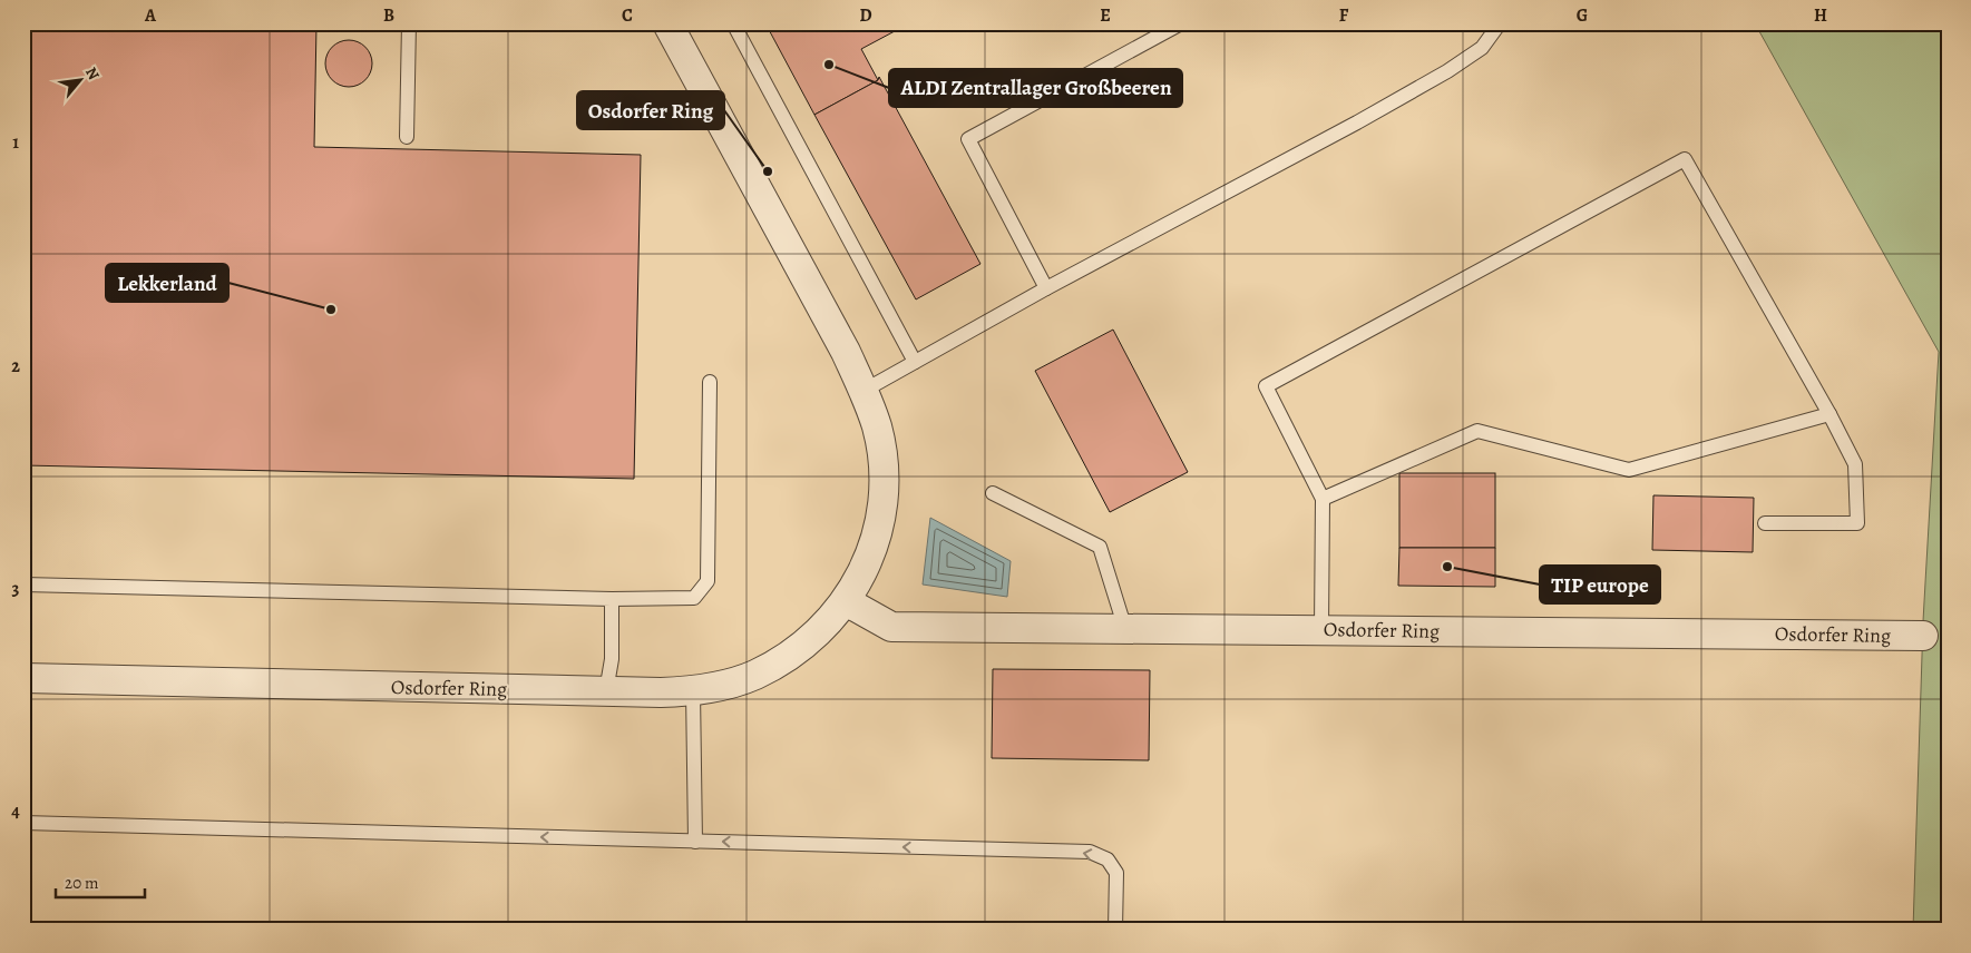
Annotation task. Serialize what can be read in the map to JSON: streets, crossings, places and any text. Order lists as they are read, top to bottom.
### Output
{
  "streets": {
    "street": ["Osdorfer Ring"]
  },
  "places": [
    "ALDI Zentrallager Großbeeren",
    "Osdorfer Ring",
    "Lekkerland",
    "TIP europe"
  ],
  "scale_bar": "20 m",
  "north": "top right",
  "grid": {
    "columns": [
      "A",
      "B",
      "C",
      "D",
      "E",
      "F",
      "G",
      "H"
    ],
    "rows": [
      "1",
      "2",
      "3",
      "4"
    ]
  }
}
